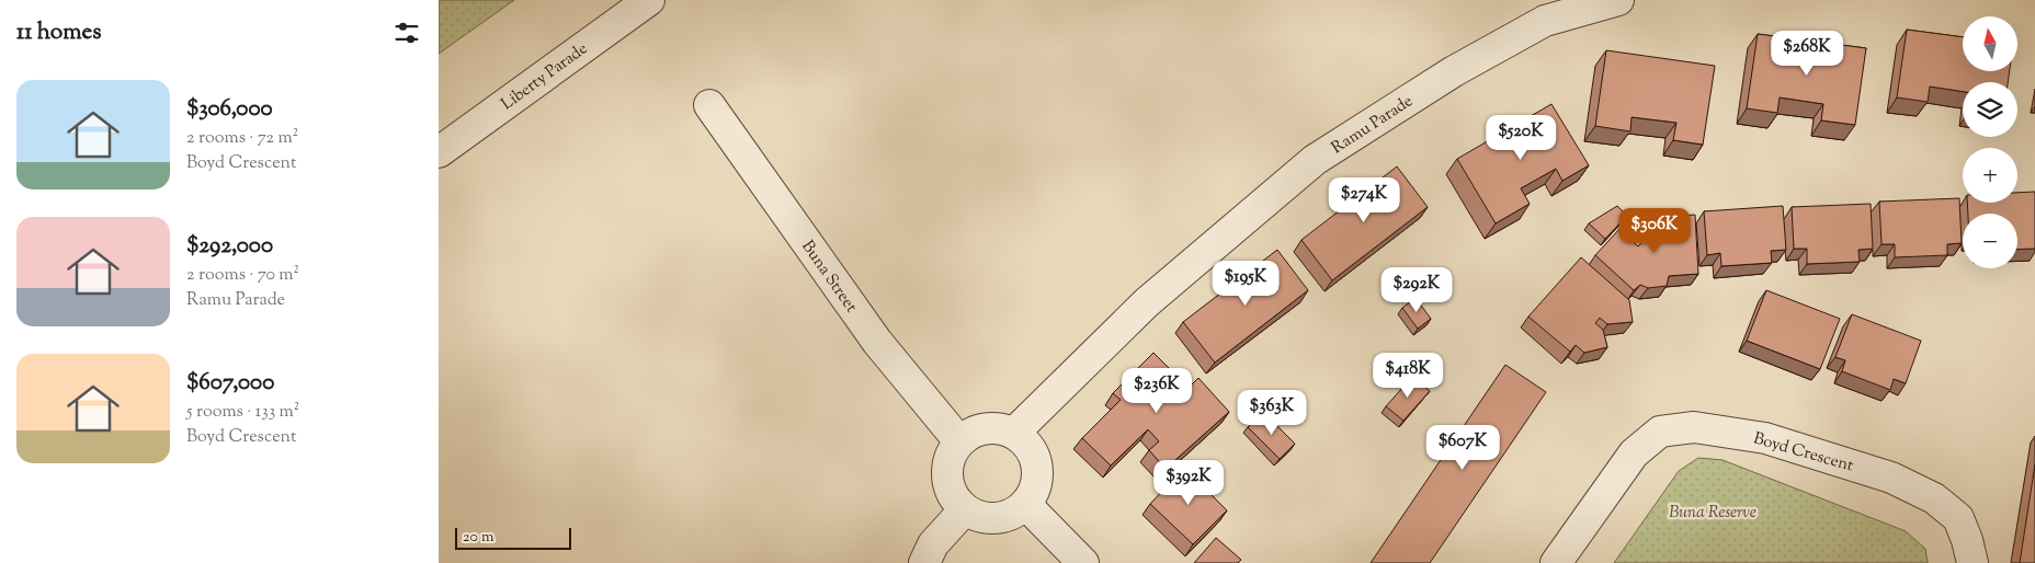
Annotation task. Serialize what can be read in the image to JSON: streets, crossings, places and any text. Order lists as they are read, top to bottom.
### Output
{
  "streets": {
    "street": [
      "Liberty Parade",
      "Ramu Parade",
      "Buna Street",
      "Boyd Crescent"
    ]
  },
  "crossings": [
    ["Ramu Parade", "Buna Street"]
  ],
  "parks": ["Buna Reserve"],
  "scale_bar": "20 m",
  "north": "top",
  "page": {
    "heading": "11 homes",
    "map_buttons": ["+", "−"],
    "price": [
      "$268K",
      "$520K",
      "$274K",
      "$306K",
      "$195K",
      "$292K",
      "$418K",
      "$236K",
      "$363K",
      "$607K",
      "$392K"
    ],
    "list": [
      {
        "name": "$306,000",
        "note": "2 rooms · 72 m² · Boyd Crescent"
      },
      {
        "name": "$292,000",
        "note": "2 rooms · 70 m² · Ramu Parade"
      },
      {
        "name": "$607,000",
        "note": "5 rooms · 133 m² · Boyd Crescent"
      }
    ],
    "scale": "20 m"
  }
}
